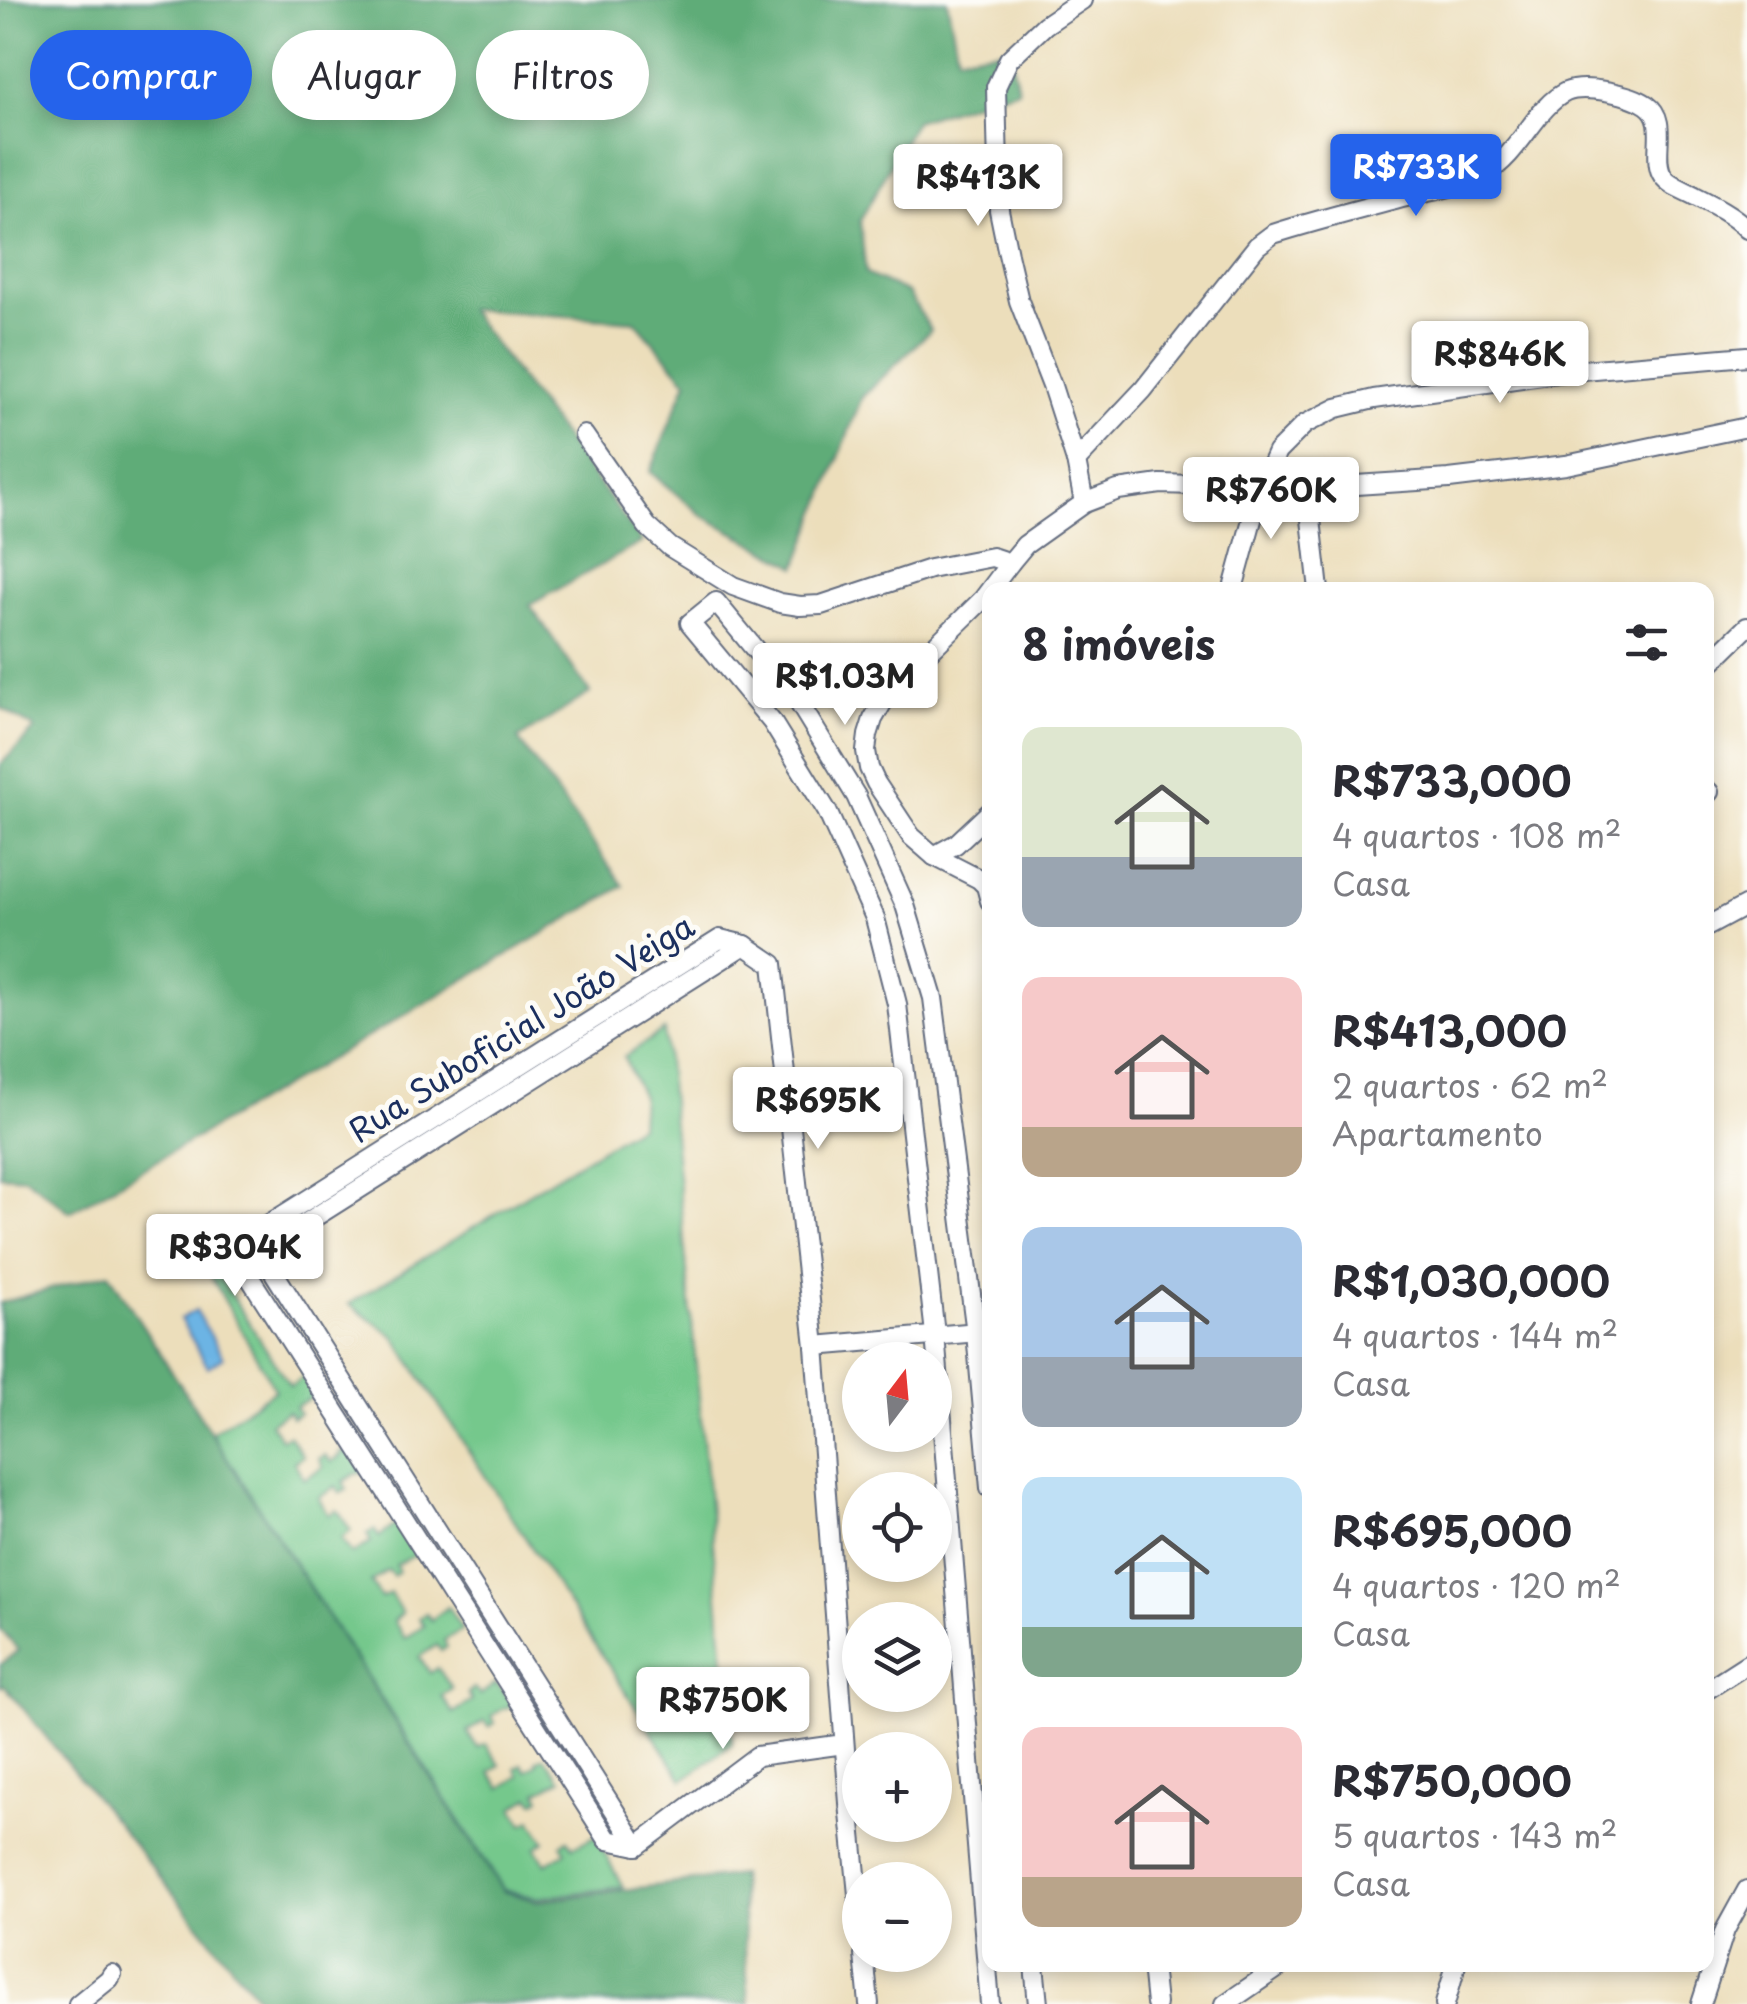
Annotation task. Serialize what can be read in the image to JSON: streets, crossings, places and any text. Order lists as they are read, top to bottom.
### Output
{
  "streets": {
    "street": ["Rua Suboficial João Veiga"]
  },
  "north": "top",
  "page": {
    "chip": ["Comprar", "Alugar", "Filtros"],
    "price": [
      "R$733K",
      "R$413K",
      "R$846K",
      "R$760K",
      "R$1.03M",
      "R$695K",
      "R$304K",
      "R$750K"
    ],
    "heading": "8 imóveis",
    "list": [
      {
        "name": "R$733,000",
        "note": "4 quartos · 108 m² · Casa"
      },
      {
        "name": "R$413,000",
        "note": "2 quartos · 62 m² · Apartamento"
      },
      {
        "name": "R$1,030,000",
        "note": "4 quartos · 144 m² · Casa"
      },
      {
        "name": "R$695,000",
        "note": "4 quartos · 120 m² · Casa"
      },
      {
        "name": "R$750,000",
        "note": "5 quartos · 143 m² · Casa"
      }
    ],
    "map_buttons": ["+", "−"]
  }
}
